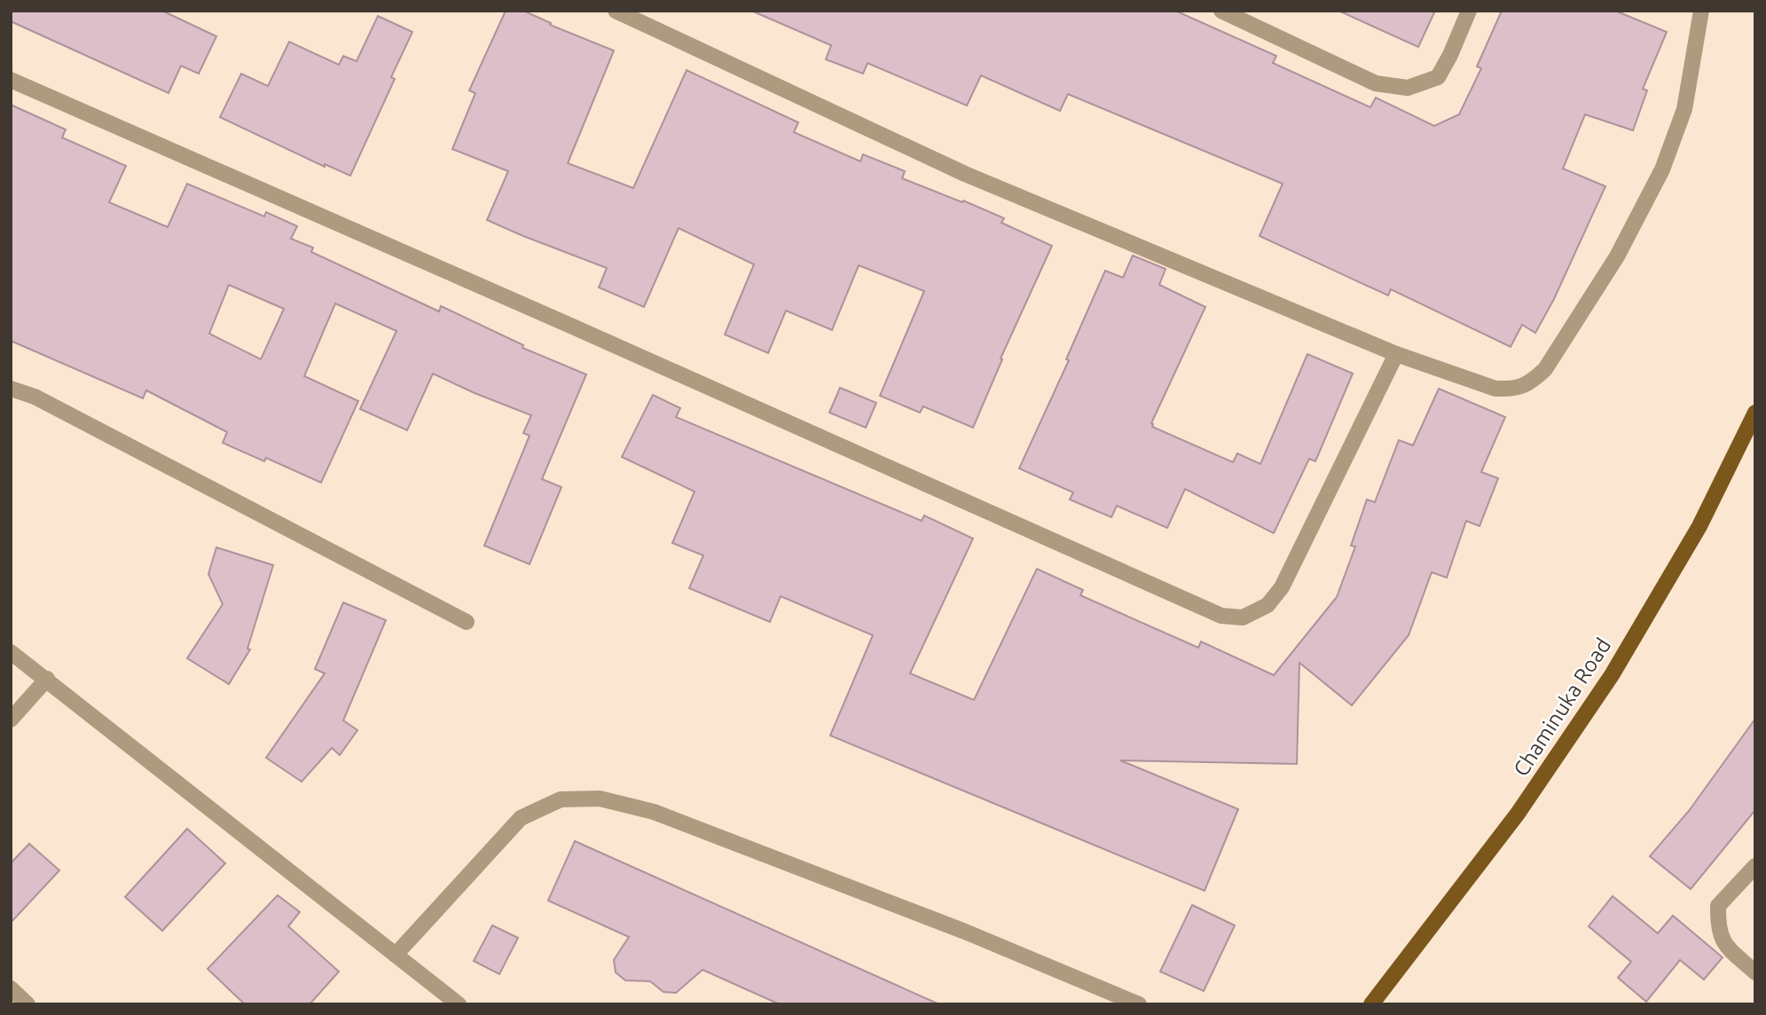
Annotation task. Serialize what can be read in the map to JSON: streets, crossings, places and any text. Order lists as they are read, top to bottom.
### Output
{
  "streets": {
    "main road": ["Chaminuka Road"]
  }
}
